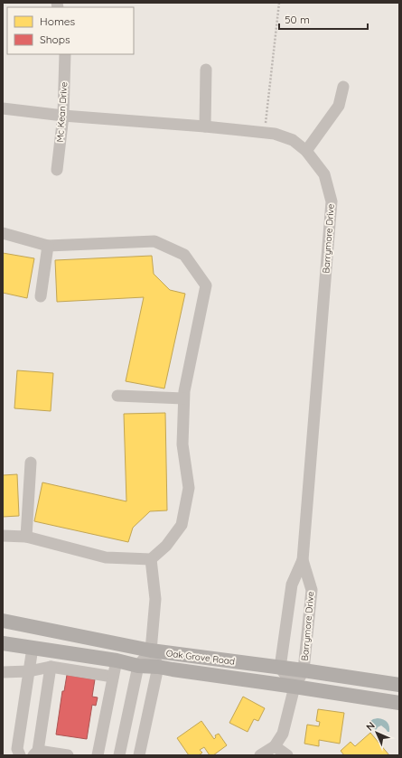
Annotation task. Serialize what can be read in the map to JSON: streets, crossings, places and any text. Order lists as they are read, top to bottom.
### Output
{
  "streets": {
    "main road": ["Oak Grove Road"],
    "street": ["Mc Kean Drive", "Barrymore Drive"]
  },
  "crossings": [
    ["Mc Kean Drive", "Barrymore Drive"],
    ["Barrymore Drive", "Oak Grove Road"]
  ],
  "legend": ["Homes", "Shops"],
  "scale_bar": "50 m",
  "north": "top left"
}
